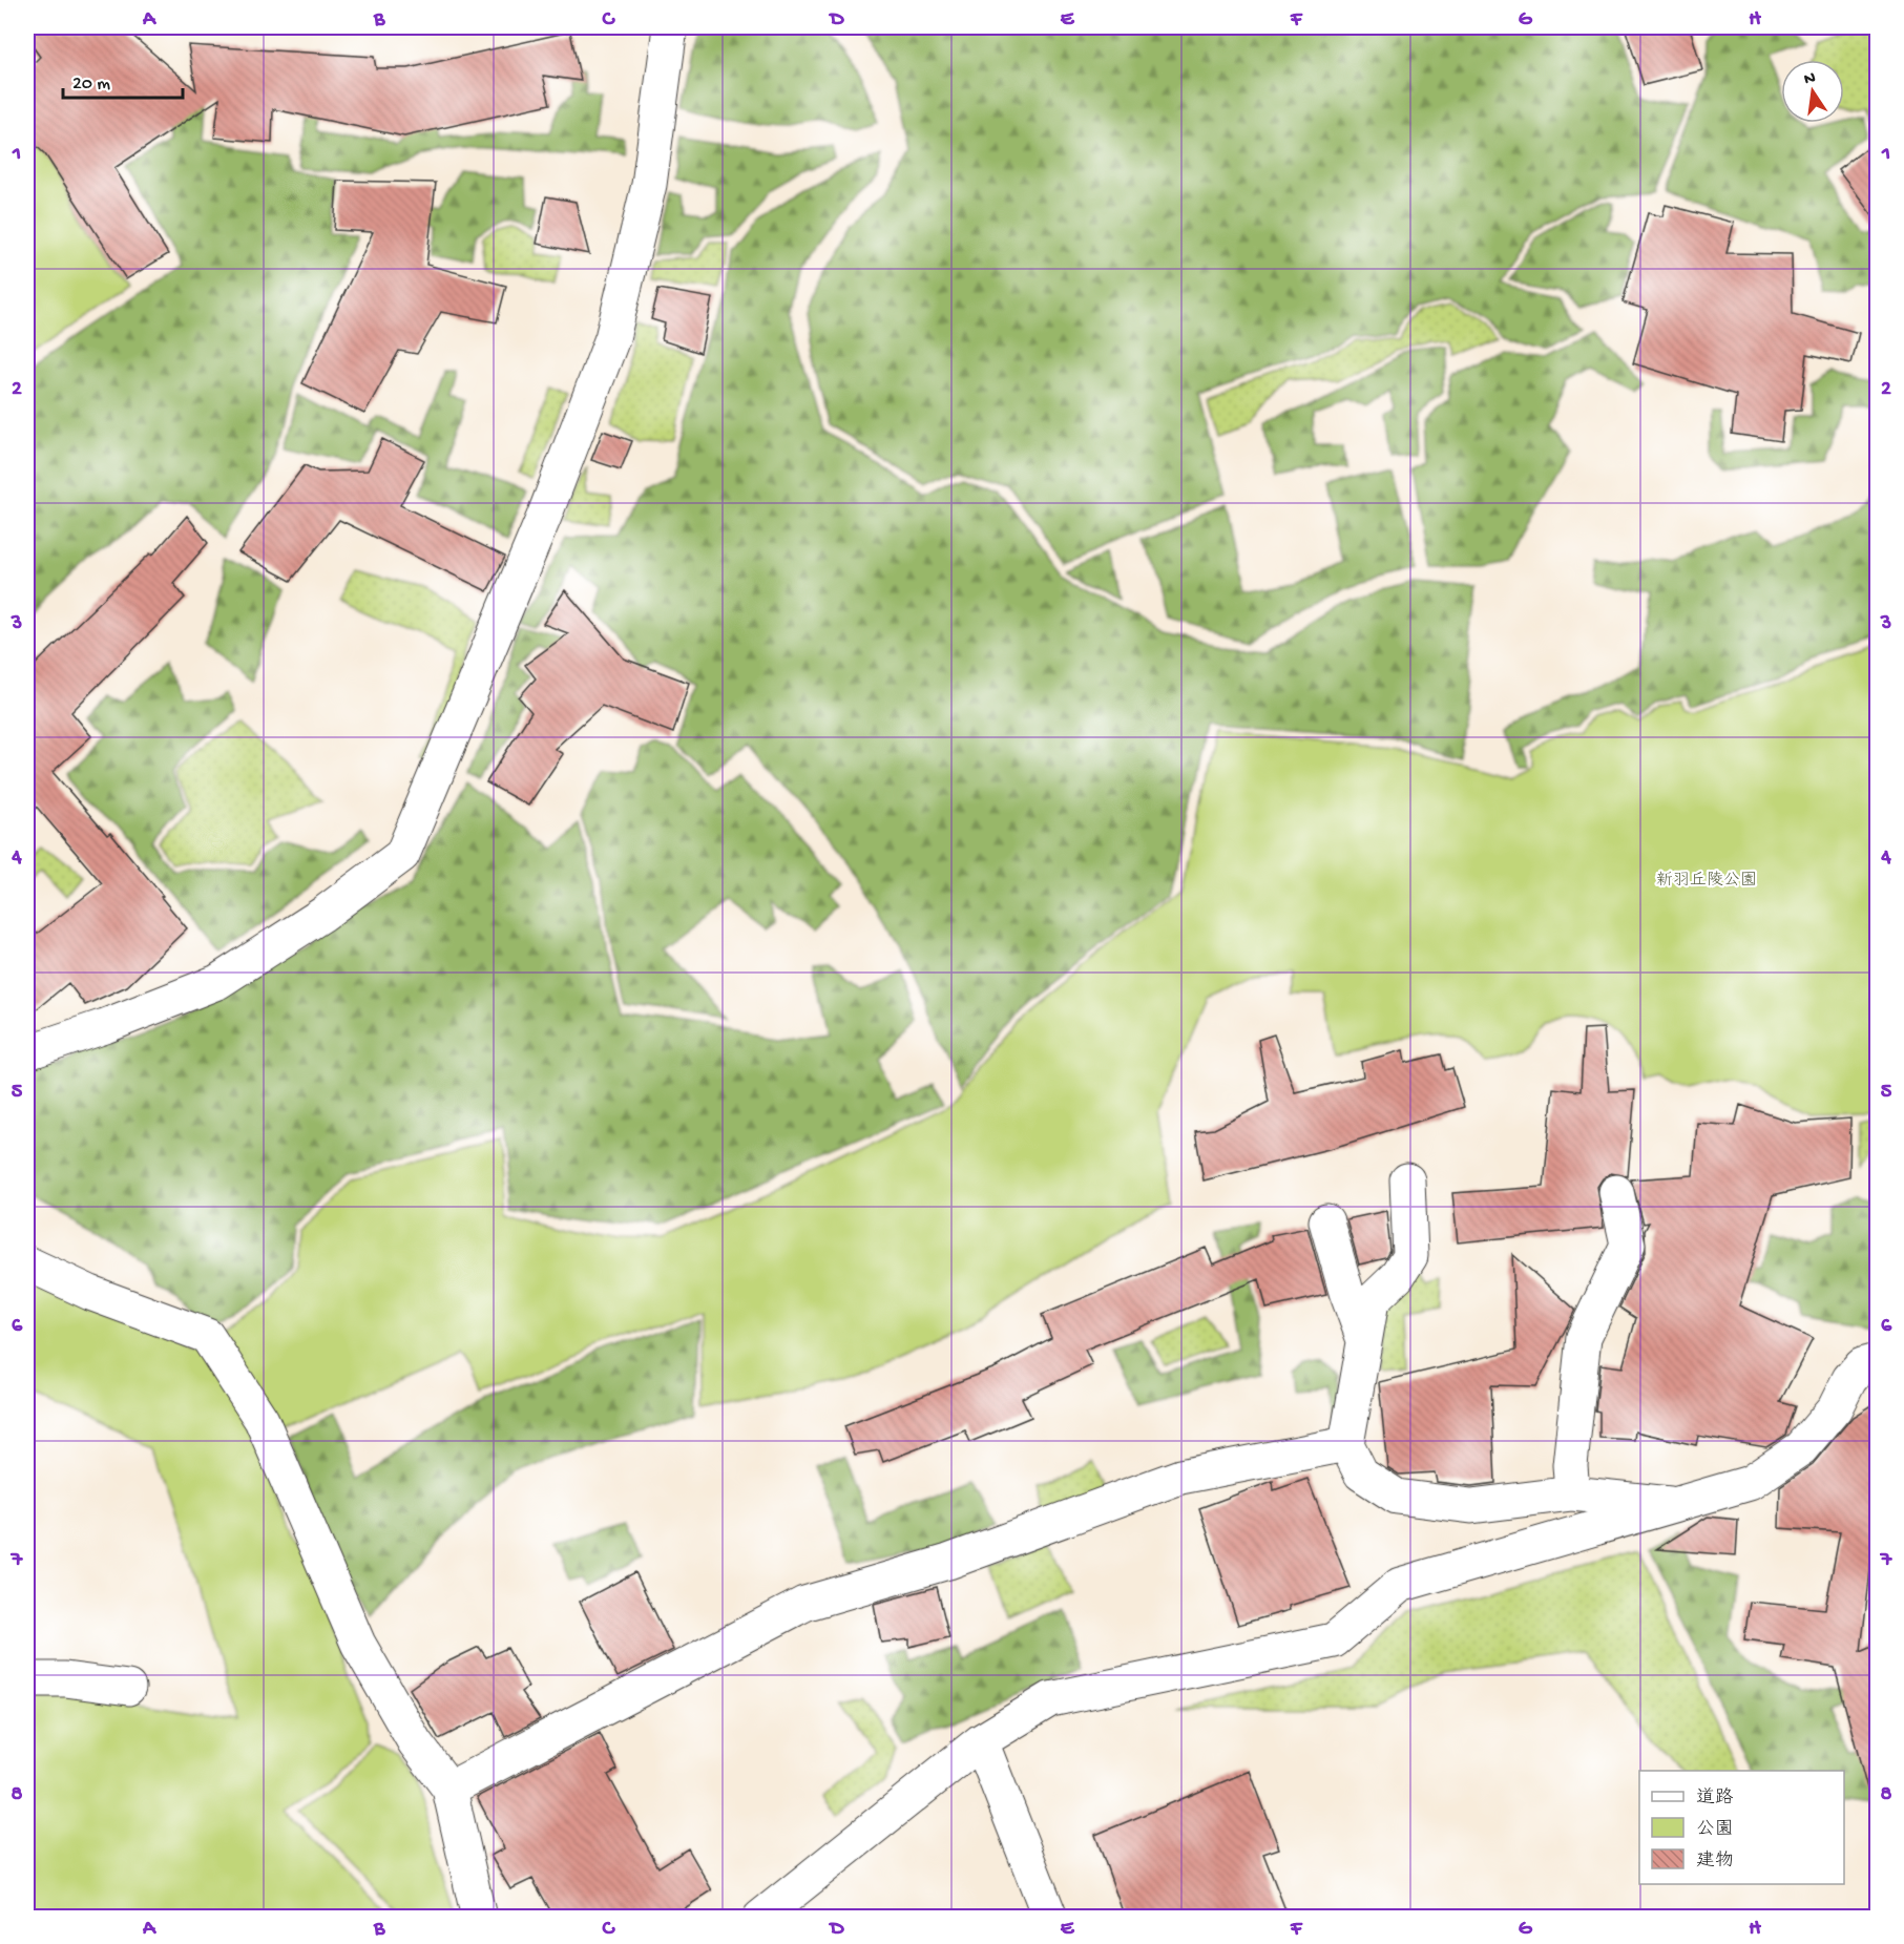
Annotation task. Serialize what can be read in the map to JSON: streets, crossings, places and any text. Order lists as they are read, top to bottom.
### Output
{
  "parks": ["新羽丘陵公園"],
  "legend": ["道路", "公園", "建物"],
  "scale_bar": "20 m",
  "north": "top",
  "grid": {
    "columns": [
      "A",
      "B",
      "C",
      "D",
      "E",
      "F",
      "G",
      "H"
    ],
    "rows": [
      "1",
      "2",
      "3",
      "4",
      "5",
      "6",
      "7",
      "8"
    ]
  }
}
